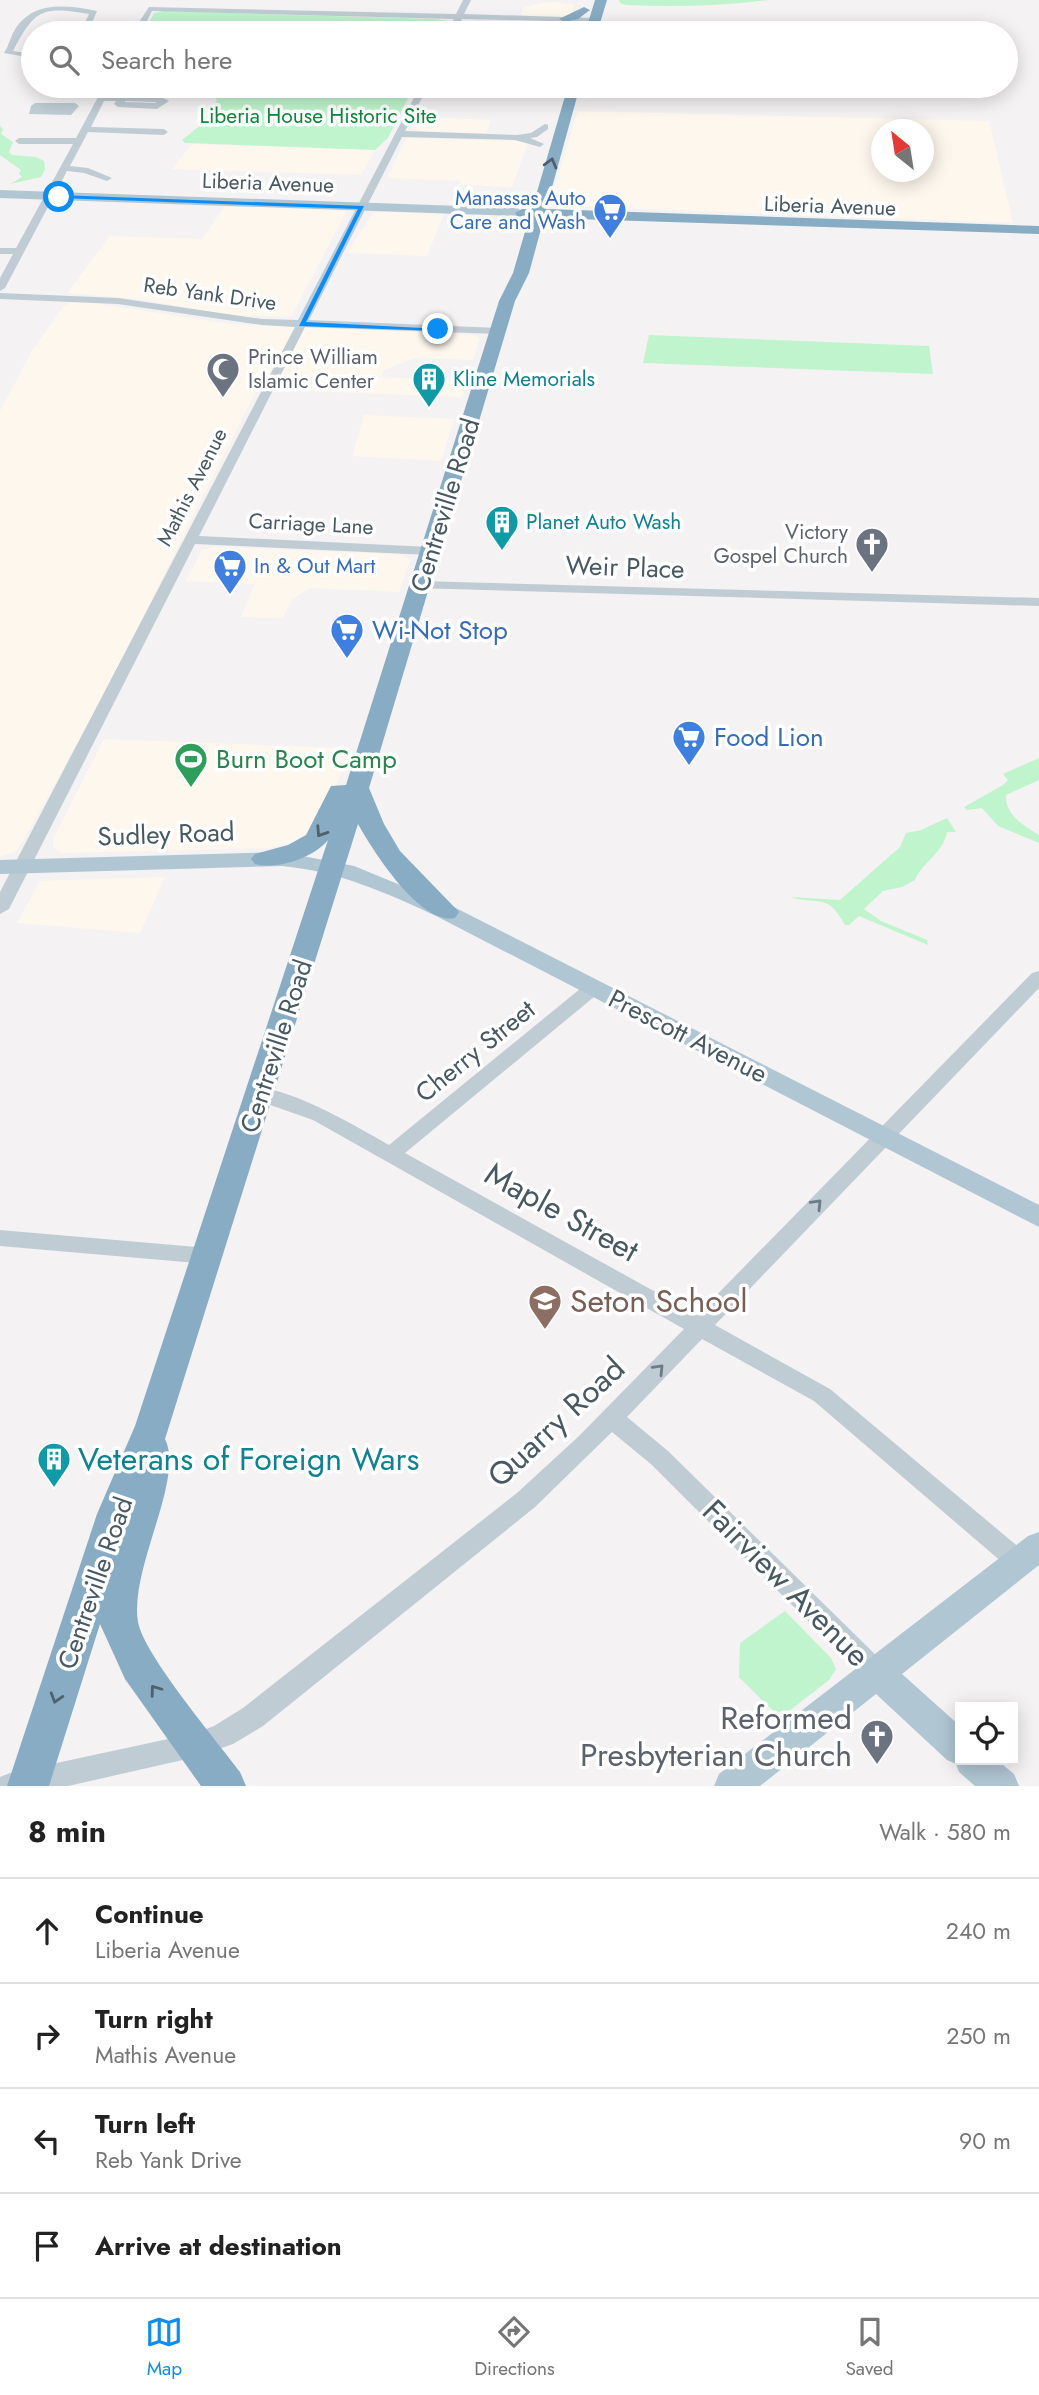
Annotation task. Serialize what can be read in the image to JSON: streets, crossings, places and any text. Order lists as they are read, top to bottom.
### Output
{
  "streets": {
    "highway": ["Liberia Avenue", "Centreville Road"],
    "main road": ["Sudley Road", "Prescott Avenue", "Fairview Avenue"],
    "street": [
      "Reb Yank Drive",
      "Mathis Avenue",
      "Carriage Lane",
      "Weir Place",
      "Cherry Street",
      "Maple Street",
      "Quarry Road"
    ]
  },
  "crossings": [
    ["Liberia Avenue", "Mathis Avenue"],
    ["Liberia Avenue", "Centreville Road"],
    ["Reb Yank Drive", "Mathis Avenue"],
    ["Reb Yank Drive", "Centreville Road"],
    ["Mathis Avenue", "Carriage Lane"],
    ["Mathis Avenue", "Sudley Road"],
    ["Centreville Road", "Carriage Lane"],
    ["Centreville Road", "Weir Place"],
    ["Centreville Road", "Sudley Road"],
    ["Centreville Road", "Prescott Avenue"],
    ["Centreville Road", "Maple Street"],
    ["Centreville Road", "Quarry Road"],
    ["Sudley Road", "Prescott Avenue"],
    ["Prescott Avenue", "Cherry Street"],
    ["Prescott Avenue", "Quarry Road"],
    ["Cherry Street", "Maple Street"],
    ["Maple Street", "Quarry Road"],
    ["Quarry Road", "Fairview Avenue"]
  ],
  "parks": ["Liberia House Historic Site"],
  "places": {
    "supermarket": [
      "Manassas Auto Care and Wash",
      "In & Out Mart",
      "Wi-Not Stop",
      "Food Lion"
    ],
    "mosque": ["Prince William Islamic Center"],
    "building": ["Kline Memorials", "Planet Auto Wash", "Veterans of Foreign Wars"],
    "church": ["Victory Gospel Church", "Reformed Presbyterian Church"],
    "sports": ["Burn Boot Camp"],
    "school or university": ["Seton School"]
  },
  "north": "top left",
  "page": {
    "search": "Search here",
    "heading": ["8 min", "Walk · 580 m"],
    "list": [
      ["Continue", "Liberia Avenue", "240 m"],
      ["Turn right", "Mathis Avenue", "250 m"],
      ["Turn left", "Reb Yank Drive", "90 m"],
      "Arrive at destination"
    ],
    "nav": ["Map", "Directions", "Saved"]
  }
}
